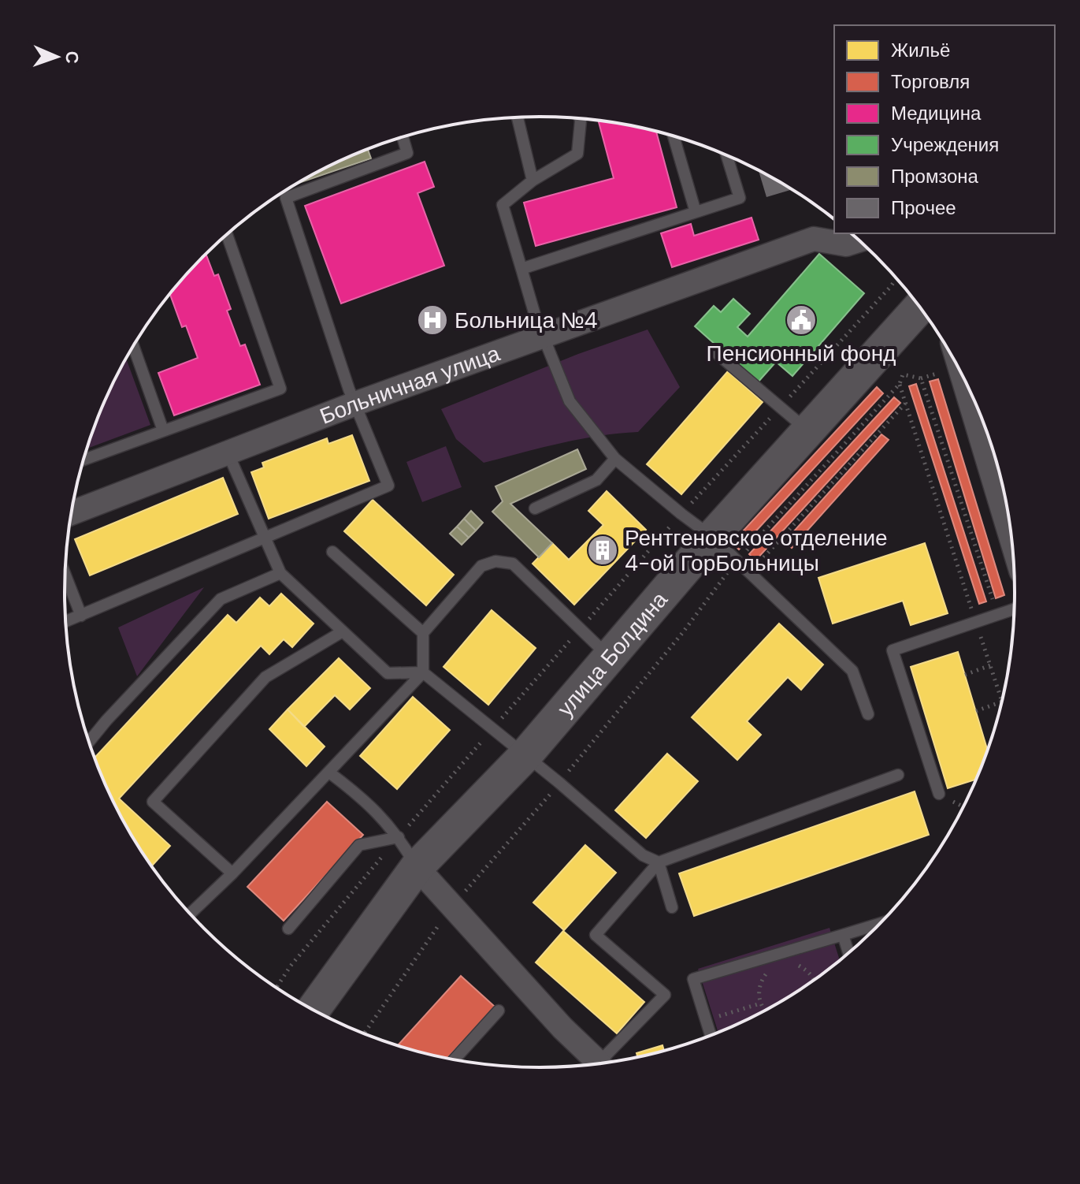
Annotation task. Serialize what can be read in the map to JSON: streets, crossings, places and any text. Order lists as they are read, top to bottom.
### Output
{
  "streets": {
    "main road": ["улица Болдина"],
    "street": ["Больничная улица"]
  },
  "places": {
    "hospital": ["Больница №4"],
    "public building": ["Пенсионный фонд"],
    "building": ["Рентгеновское отделение 4-ой ГорБольницы"]
  },
  "legend": [
    "Жильё",
    "Торговля",
    "Медицина",
    "Учреждения",
    "Промзона",
    "Прочее"
  ],
  "north": "right"
}
